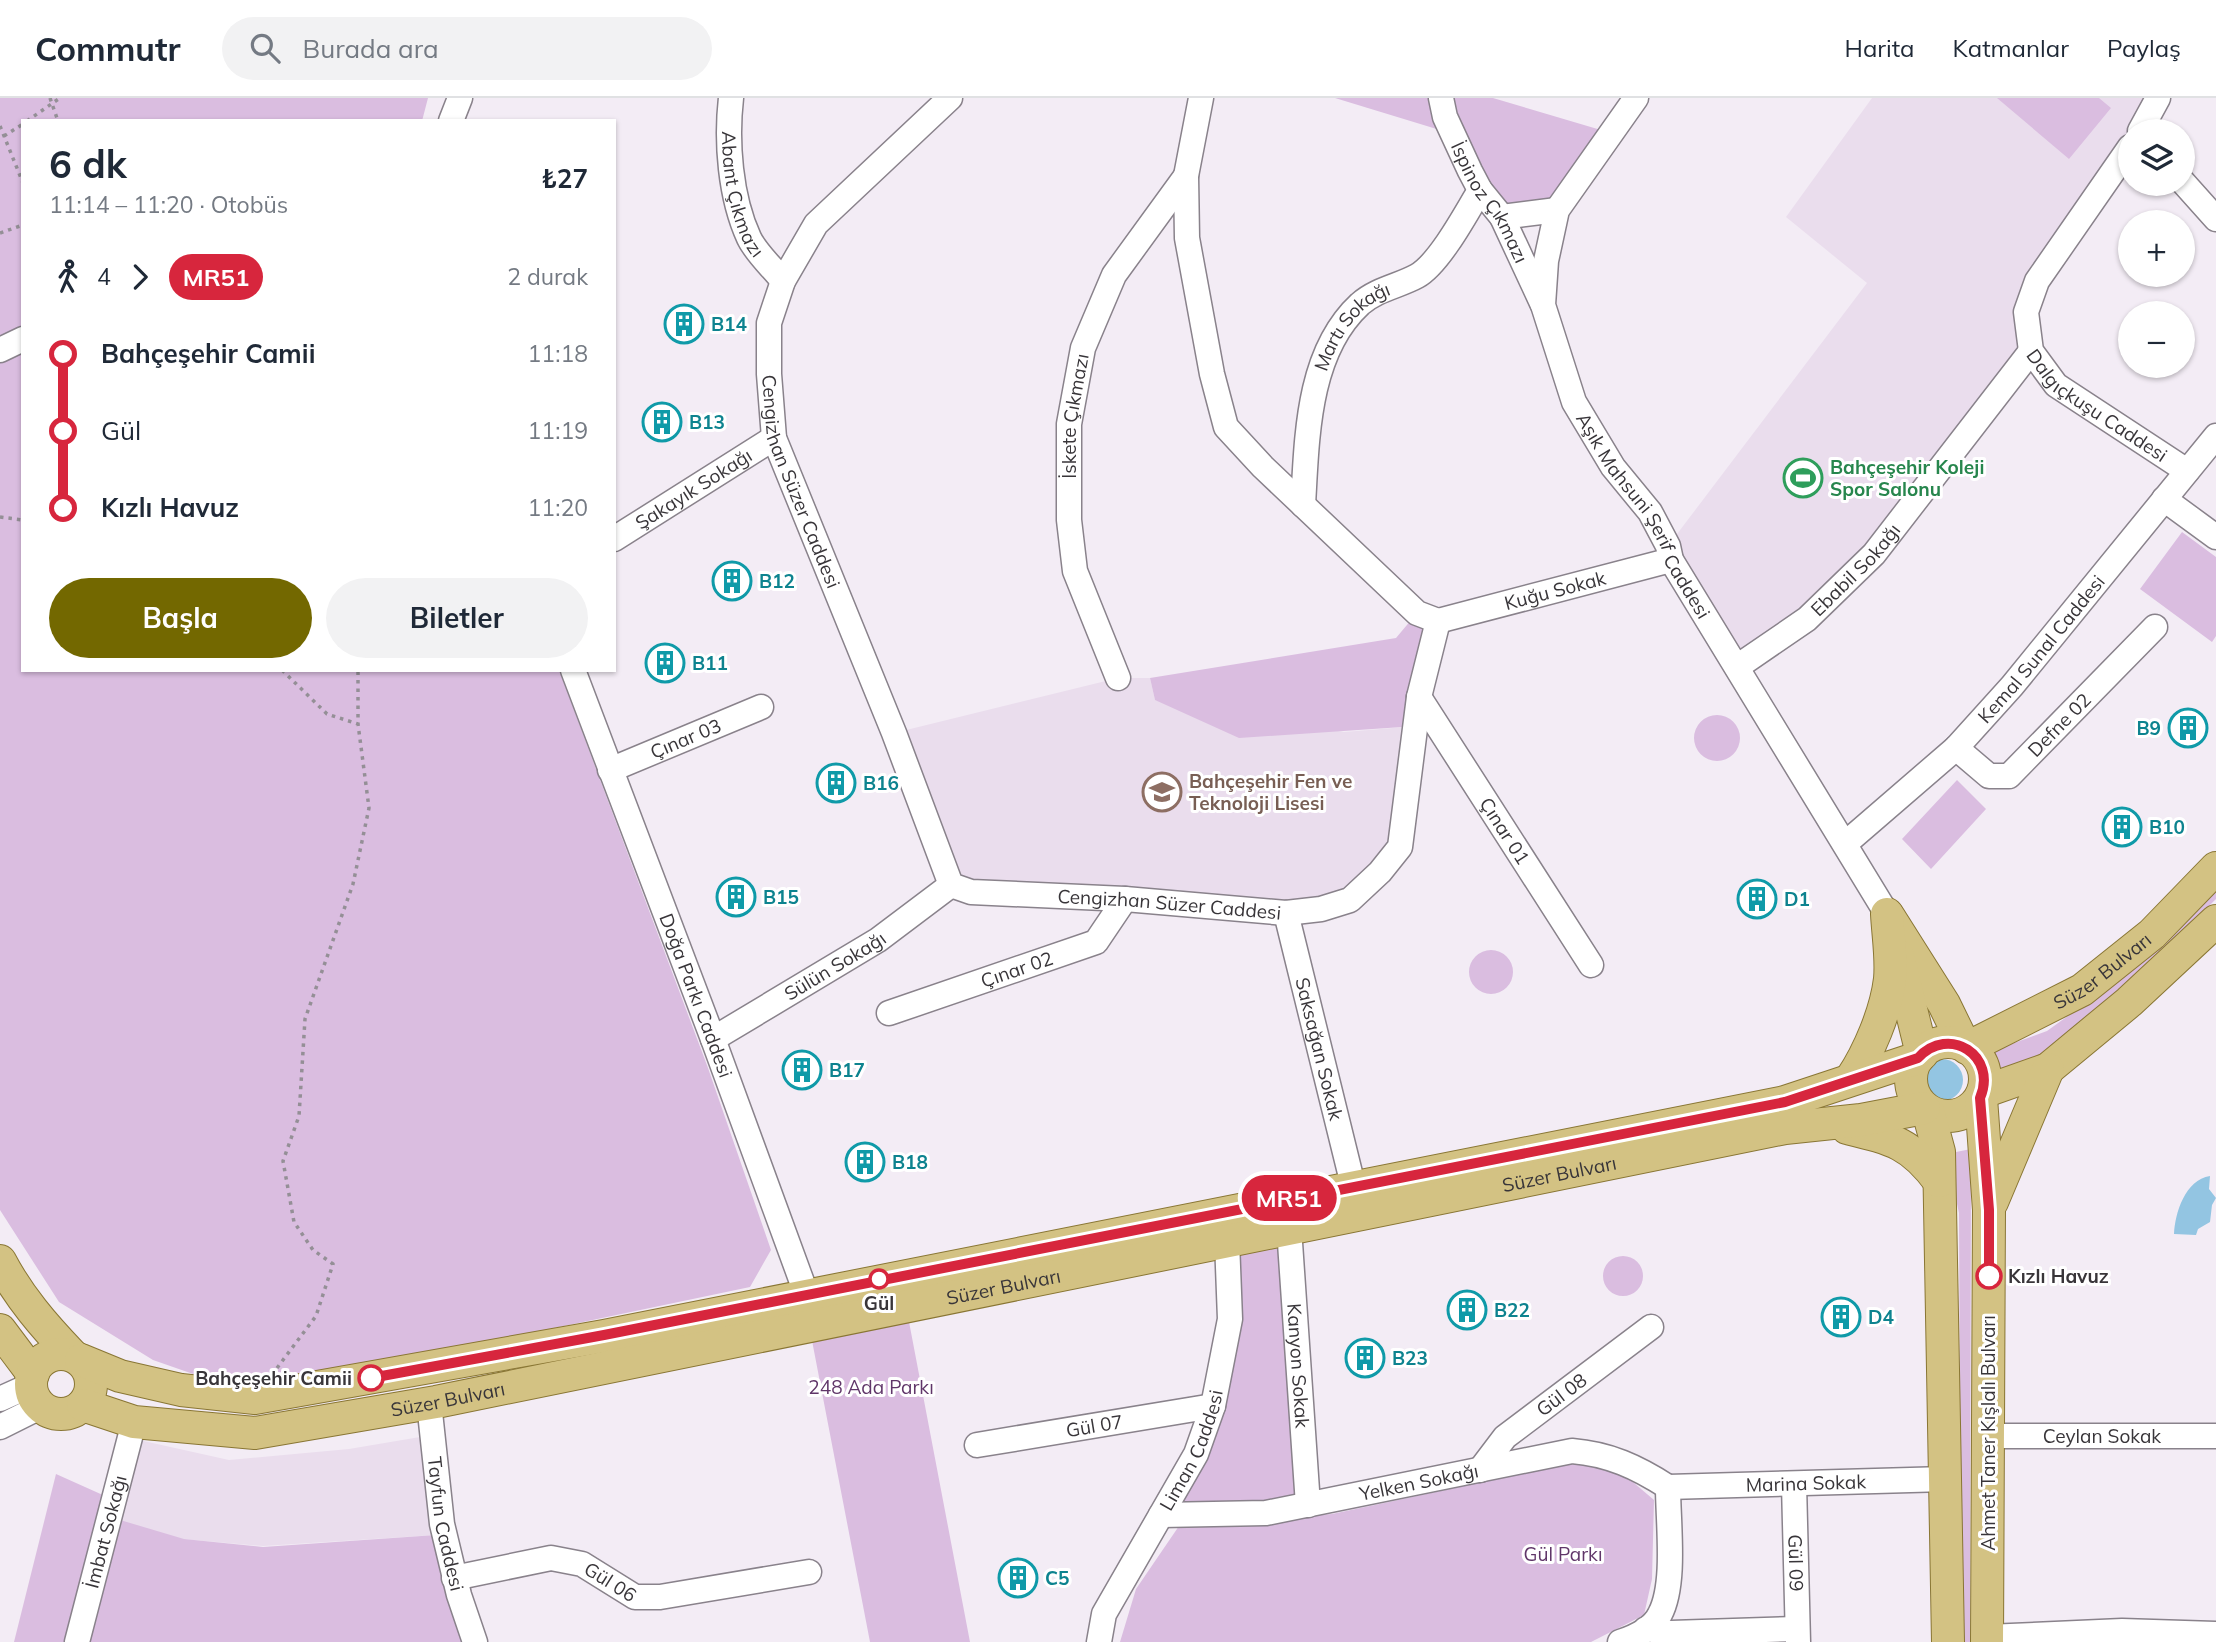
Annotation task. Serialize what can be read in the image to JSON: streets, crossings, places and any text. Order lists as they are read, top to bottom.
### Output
{
  "streets": {
    "main road": ["Süzer Bulvarı", "Ahmet Taner Kışlalı Bulvarı"],
    "street": [
      "Abant Çıkmazı",
      "İspinoz Çıkmazı",
      "Martı Sokağı",
      "Dalgıçkuşu Caddesi",
      "İskete Çıkmazı",
      "Cengizhan Süzer Caddesi",
      "Şakayık Sokağı",
      "Aşık Mahsuni Şerif Caddesi",
      "Ebabil Sokağı",
      "Kuğu Sokak",
      "Kemal Sunal Caddesi",
      "Defne 02",
      "Çınar 03",
      "Çınar 01",
      "Sülün Sokağı",
      "Çınar 02",
      "Doğa Parkı Caddesi",
      "Saksağan Sokak",
      "Kanyon Sokak",
      "Gül 08",
      "Gül 07",
      "Ceylan Sokak",
      "Liman Caddesi",
      "Yelken Sokağı",
      "Marina Sokak",
      "Tayfun Caddesi",
      "İmbat Sokağı",
      "Gül 09",
      "Gül 06"
    ]
  },
  "crossings": [
    ["Abant Çıkmazı", "Cengizhan Süzer Caddesi"],
    ["İspinoz Çıkmazı", "Martı Sokağı"],
    ["İspinoz Çıkmazı", "Aşık Mahsuni Şerif Caddesi"],
    ["Dalgıçkuşu Caddesi", "Ebabil Sokağı"],
    ["Dalgıçkuşu Caddesi", "Kemal Sunal Caddesi"],
    ["Cengizhan Süzer Caddesi", "Şakayık Sokağı"],
    ["Cengizhan Süzer Caddesi", "Kuğu Sokak"],
    ["Cengizhan Süzer Caddesi", "Çınar 01"],
    ["Cengizhan Süzer Caddesi", "Sülün Sokağı"],
    ["Cengizhan Süzer Caddesi", "Çınar 02"],
    ["Cengizhan Süzer Caddesi", "Saksağan Sokak"],
    ["Aşık Mahsuni Şerif Caddesi", "Ebabil Sokağı"],
    ["Aşık Mahsuni Şerif Caddesi", "Kuğu Sokak"],
    ["Aşık Mahsuni Şerif Caddesi", "Kemal Sunal Caddesi"],
    ["Kemal Sunal Caddesi", "Defne 02"],
    ["Çınar 03", "Doğa Parkı Caddesi"],
    ["Sülün Sokağı", "Doğa Parkı Caddesi"],
    ["Süzer Bulvarı", "Doğa Parkı Caddesi"],
    ["Süzer Bulvarı", "Saksağan Sokak"],
    ["Süzer Bulvarı", "Kanyon Sokak"],
    ["Süzer Bulvarı", "Ahmet Taner Kışlalı Bulvarı"],
    ["Süzer Bulvarı", "Liman Caddesi"],
    ["Süzer Bulvarı", "Tayfun Caddesi"],
    ["Süzer Bulvarı", "İmbat Sokağı"],
    ["Kanyon Sokak", "Yelken Sokağı"],
    ["Gül 08", "Yelken Sokağı"],
    ["Gül 07", "Liman Caddesi"],
    ["Ahmet Taner Kışlalı Bulvarı", "Ceylan Sokak"],
    ["Liman Caddesi", "Yelken Sokağı"],
    ["Yelken Sokağı", "Marina Sokak"],
    ["Marina Sokak", "Gül 09"],
    ["Tayfun Caddesi", "Gül 06"]
  ],
  "parks": ["248 Ada Parkı", "Gül Parkı"],
  "places": {
    "building": [
      "B14",
      "B13",
      "B12",
      "B11",
      "B9",
      "B16",
      "B10",
      "B15",
      "D1",
      "B17",
      "B18",
      "B22",
      "D4",
      "B23",
      "C5"
    ],
    "sports": ["Bahçeşehir Koleji Spor Salonu"],
    "school or university": ["Bahçeşehir Fen ve Teknoloji Lisesi"],
    "other": ["Kızlı Havuz", "Gül", "Bahçeşehir Camii"]
  },
  "lines": ["bus line MR51"],
  "page": {
    "header": "Commutr",
    "search": "Burada ara",
    "nav": ["Harita", "Katmanlar", "Paylaş"],
    "on_map": "MR51",
    "map_buttons": ["+", "−"],
    "heading": ["6 dk", "11:14 – 11:20 · Otobüs", "₺27"],
    "legs": ["4", "MR51", "2 durak"],
    "list": [
      {
        "name": "Bahçeşehir Camii",
        "value": "11:18"
      },
      {
        "name": "Gül",
        "value": "11:19"
      },
      {
        "name": "Kızlı Havuz",
        "value": "11:20"
      }
    ],
    "buttons": ["Başla", "Biletler"]
  }
}
